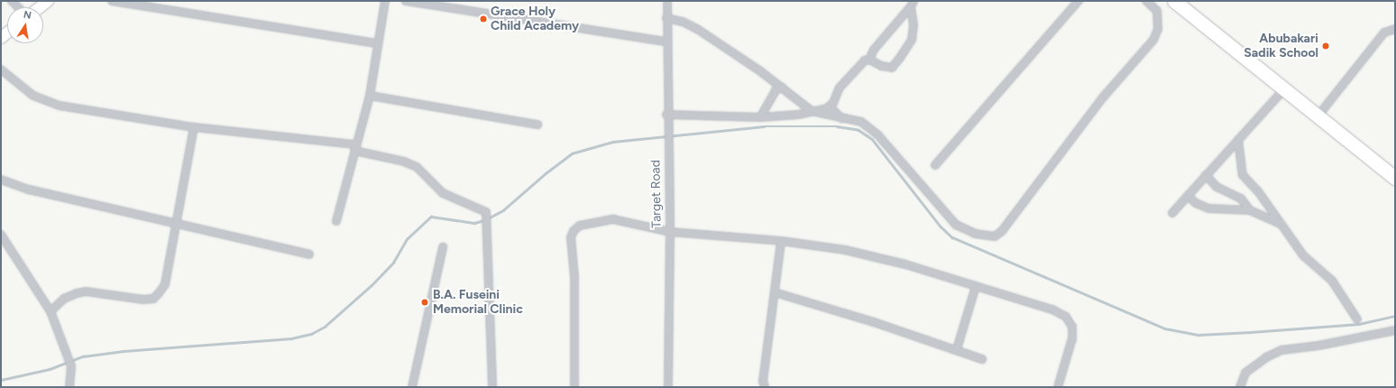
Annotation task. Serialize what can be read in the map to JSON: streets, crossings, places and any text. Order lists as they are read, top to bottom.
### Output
{
  "streets": {
    "street": ["Target Road"]
  },
  "places": ["Grace Holy Child Academy", "Abubakari Sadik School", "B.A. Fuseini Memorial Clinic"],
  "north": "top"
}
